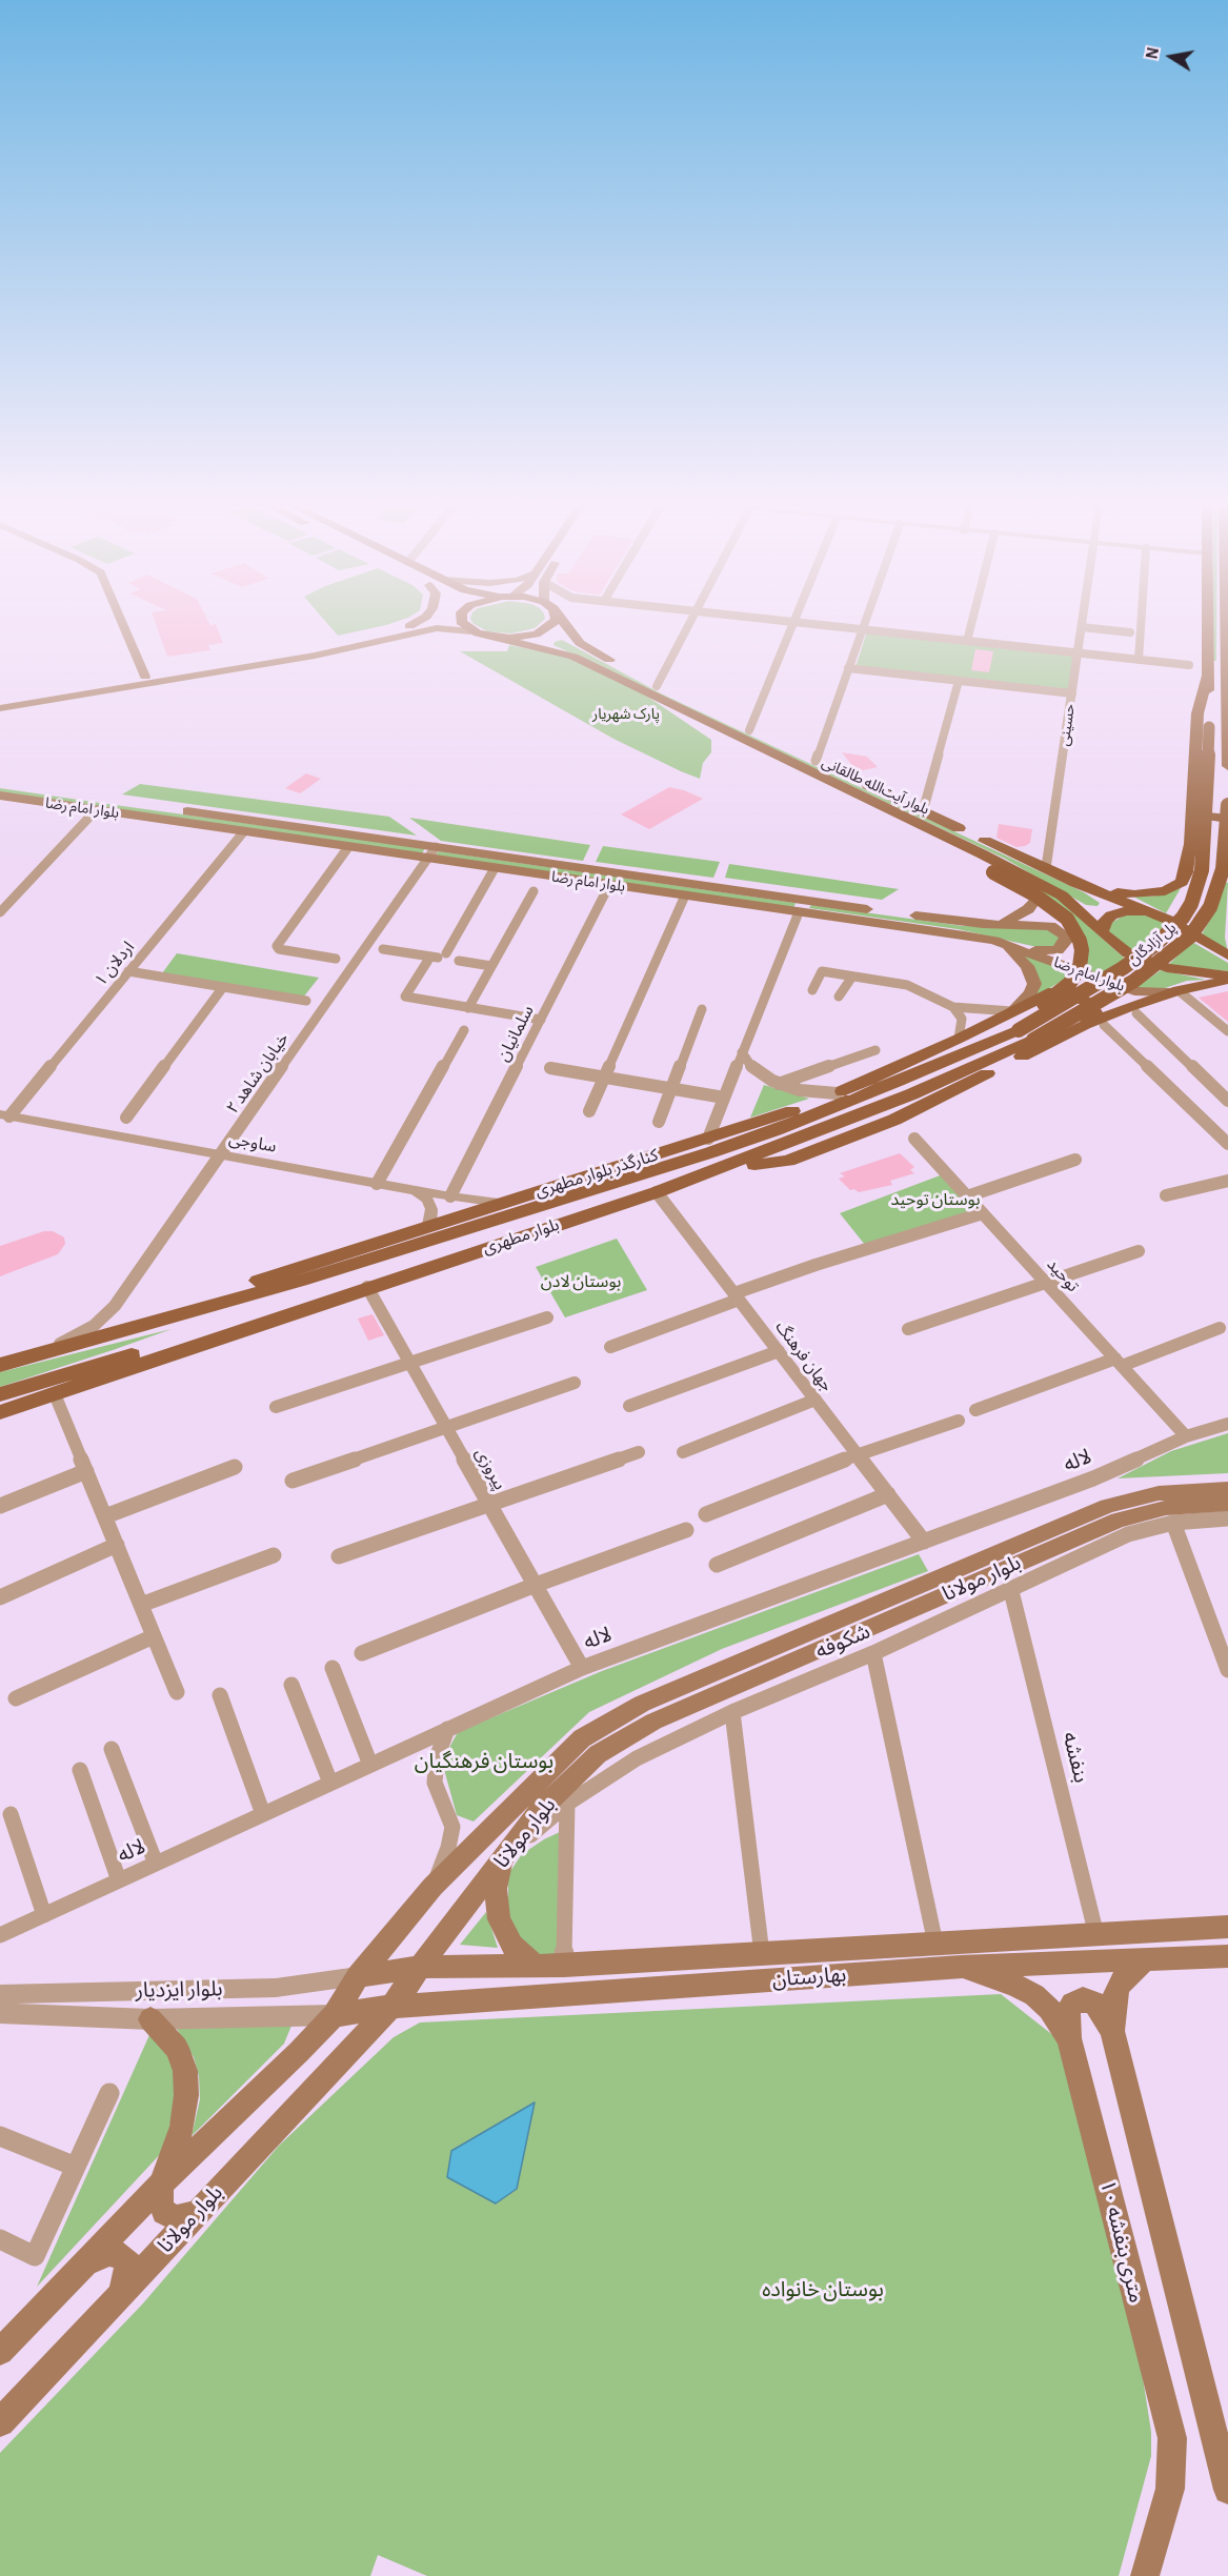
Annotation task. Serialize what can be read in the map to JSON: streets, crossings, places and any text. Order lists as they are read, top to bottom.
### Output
{
  "streets": {
    "main road": [
      "بلوار آیت‌الله طالقانی",
      "بلوار امام رضا",
      "پل آزادگان",
      "کنارگذر بلوار مطهری",
      "بلوار مطهری",
      "بلوار مولانا",
      "بهارستان",
      "۱۰ متری بنفشه"
    ],
    "street": [
      "حسینی",
      "اردلان ۱",
      "سلمانیان",
      "خیابان شاهد ۲",
      "ساوجی",
      "توحید",
      "جهان فرهنگ",
      "لاله",
      "پیروزی",
      "شکوفه",
      "بنفشه",
      "بلوار ایزدیار"
    ]
  },
  "crossings": [
    ["حسینی", "بلوار آیت‌الله طالقانی"],
    ["بلوار امام رضا", "اردلان ۱"],
    ["بلوار امام رضا", "سلمانیان"],
    ["بلوار امام رضا", "خیابان شاهد ۲"],
    ["پل آزادگان", "بلوار مطهری"],
    ["اردلان ۱", "ساوجی"],
    ["سلمانیان", "ساوجی"],
    ["خیابان شاهد ۲", "ساوجی"],
    ["خیابان شاهد ۲", "بلوار مطهری"],
    ["ساوجی", "کنارگذر بلوار مطهری"],
    ["کنارگذر بلوار مطهری", "بلوار مطهری"],
    ["بلوار مطهری", "جهان فرهنگ"],
    ["بلوار مطهری", "پیروزی"],
    ["توحید", "لاله"],
    ["جهان فرهنگ", "لاله"],
    ["لاله", "پیروزی"],
    ["بلوار مولانا", "شکوفه"],
    ["بلوار مولانا", "بهارستان"],
    ["بلوار مولانا", "بلوار ایزدیار"],
    ["شکوفه", "بنفشه"],
    ["بنفشه", "بهارستان"],
    ["بهارستان", "بلوار ایزدیار"],
    ["بهارستان", "۱۰ متری بنفشه"]
  ],
  "parks": [
    "پارک شهریار",
    "بوستان توحید",
    "بوستان لادن",
    "بوستان فرهنگیان",
    "بوستان خانواده"
  ],
  "north": "left"
}
